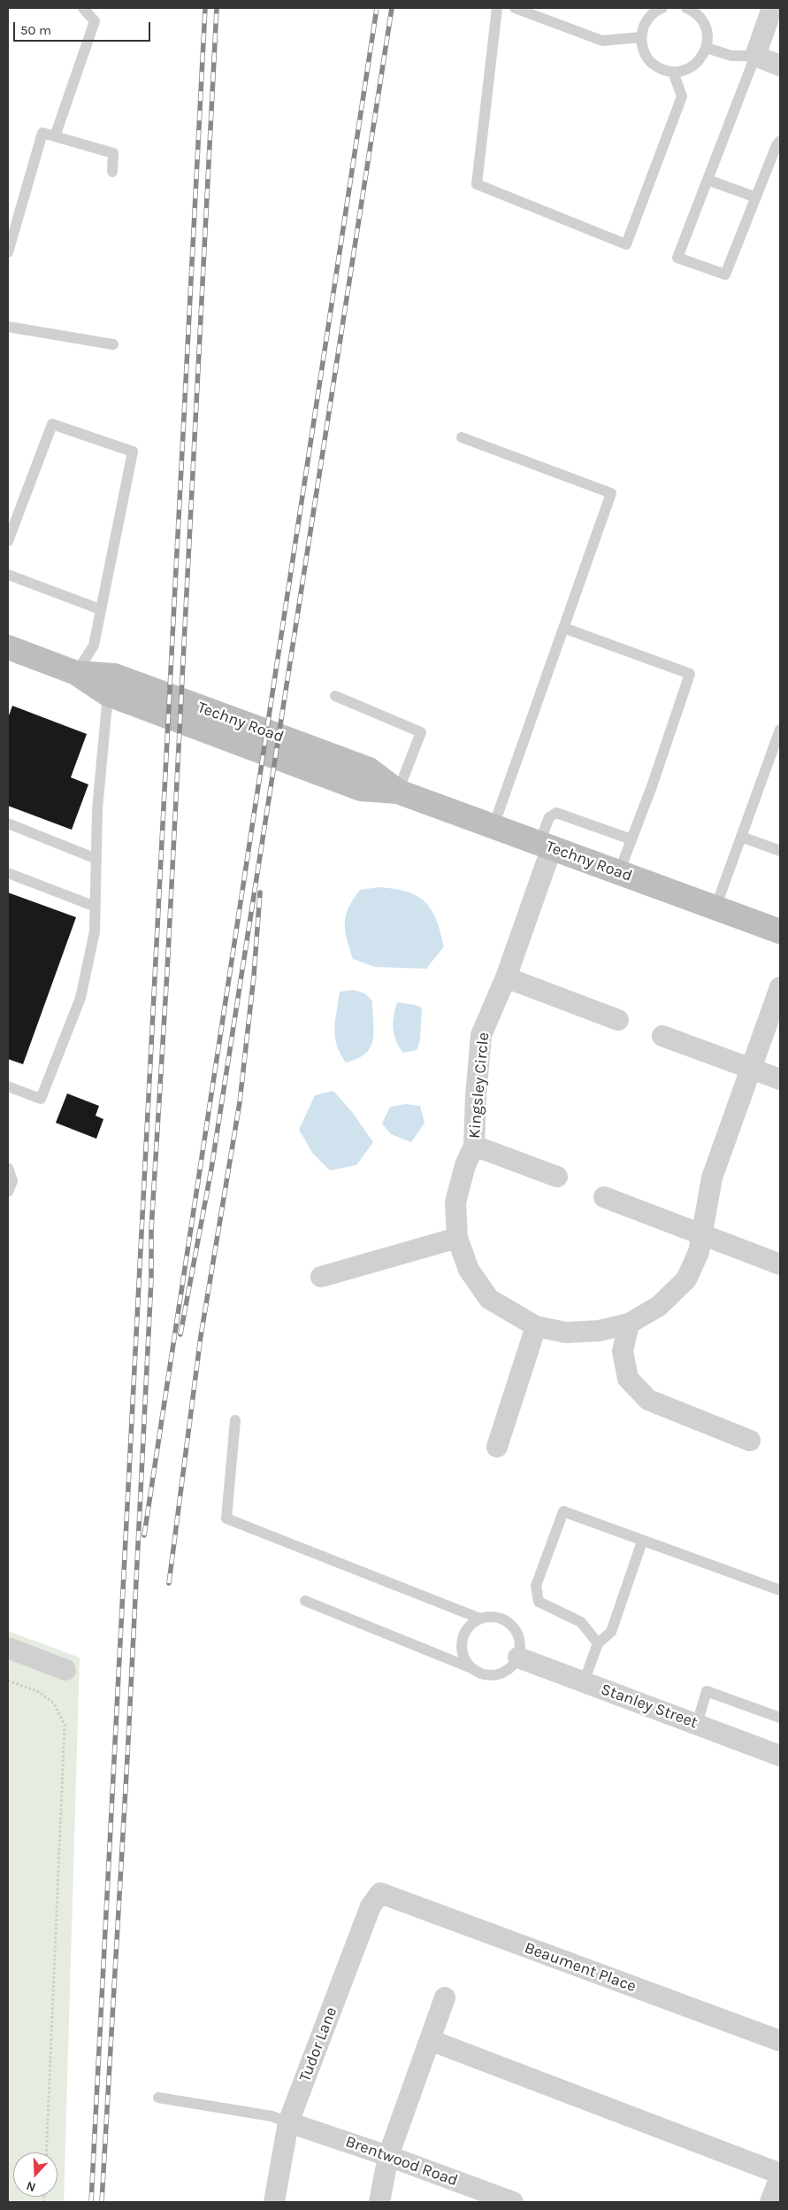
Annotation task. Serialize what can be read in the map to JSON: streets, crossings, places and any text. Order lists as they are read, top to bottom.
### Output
{
  "streets": {
    "main road": ["Techny Road"],
    "street": [
      "Kingsley Circle",
      "Stanley Street",
      "Beaument Place",
      "Tudor Lane",
      "Brentwood Road"
    ]
  },
  "crossings": [
    ["Techny Road", "Kingsley Circle"],
    ["Beaument Place", "Tudor Lane"],
    ["Tudor Lane", "Brentwood Road"]
  ],
  "scale_bar": "50 m",
  "north": "bottom"
}
